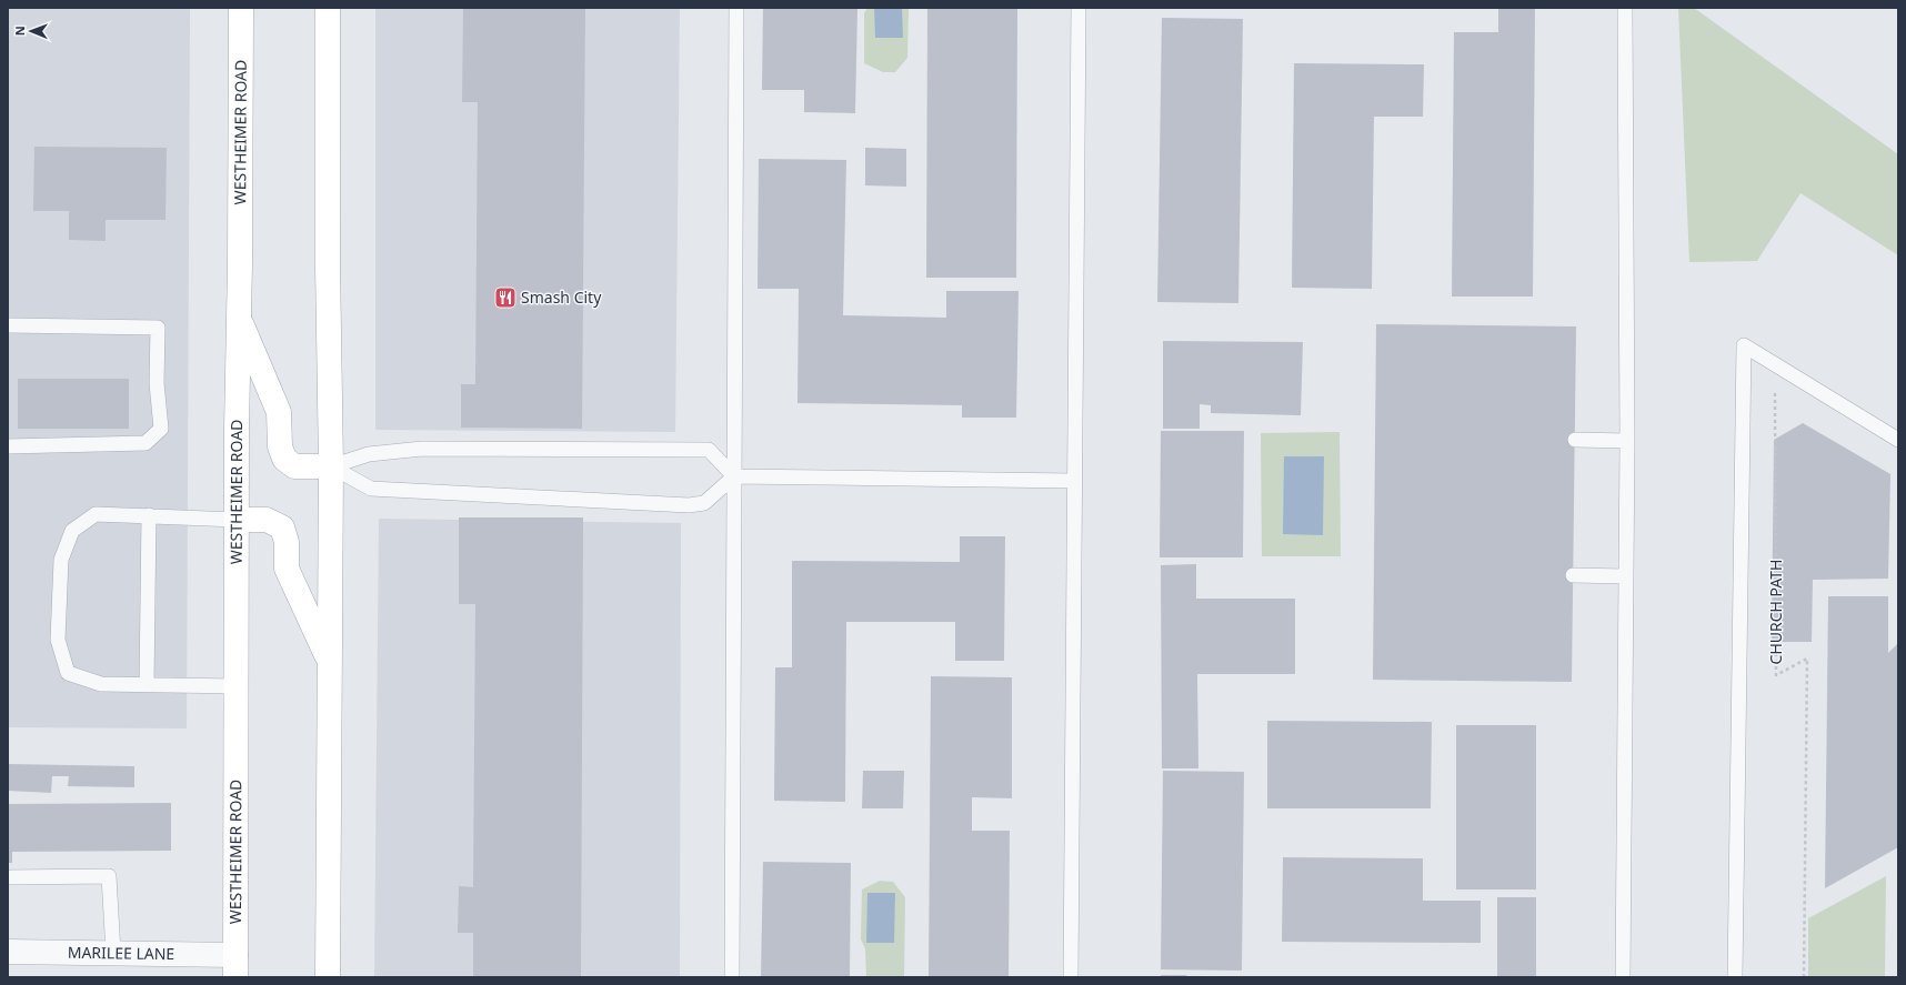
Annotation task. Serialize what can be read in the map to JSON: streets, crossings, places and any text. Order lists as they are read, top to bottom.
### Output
{
  "streets": {
    "main road": ["WESTHEIMER ROAD"],
    "street": ["MARILEE LANE"],
    "path": ["CHURCH PATH"]
  },
  "crossings": [
    ["WESTHEIMER ROAD", "MARILEE LANE"]
  ],
  "places": {
    "restaurant": ["Smash City"]
  },
  "north": "left"
}
